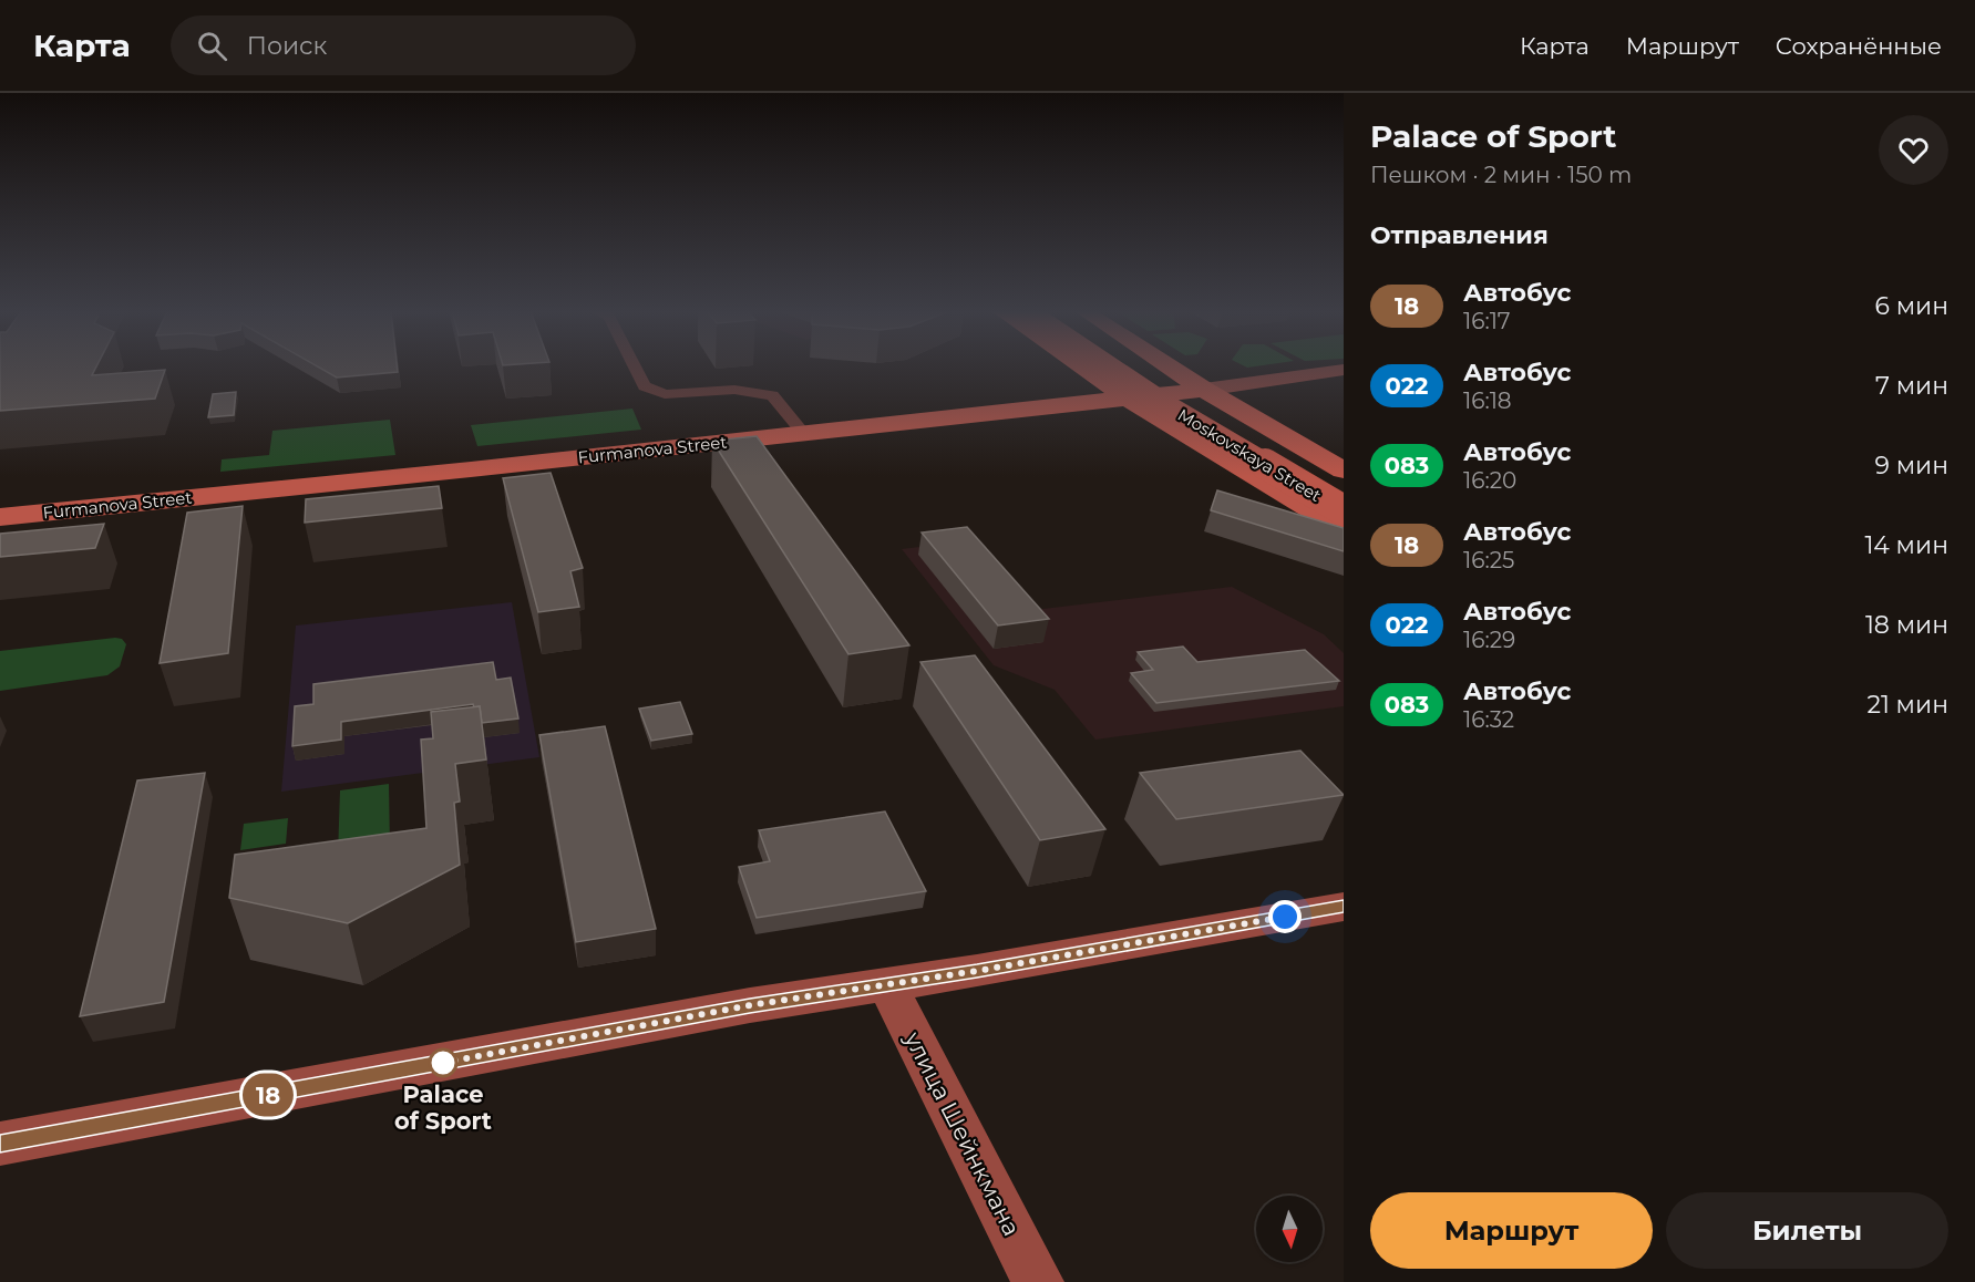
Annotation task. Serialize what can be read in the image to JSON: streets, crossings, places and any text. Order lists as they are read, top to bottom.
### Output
{
  "streets": {
    "main road": ["Furmanova Street", "Moskovskaya Street"],
    "street": ["улица Шейнкмана"]
  },
  "places": ["Palace of Sport"],
  "lines": ["bus line 18"],
  "north": "bottom",
  "page": {
    "header": "Карта",
    "search": "Поиск",
    "nav": ["Карта", "Маршрут", "Сохранённые"],
    "on_map": "18",
    "heading": [
      ["Palace of Sport", "Пешком · 2 мин · 150 m"],
      "Отправления"
    ],
    "list": [
      {
        "mark": "18",
        "name": "Автобус",
        "note": "16:17",
        "value": "6 мин"
      },
      {
        "mark": "022",
        "name": "Автобус",
        "note": "16:18",
        "value": "7 мин"
      },
      {
        "mark": "083",
        "name": "Автобус",
        "note": "16:20",
        "value": "9 мин"
      },
      {
        "mark": "18",
        "name": "Автобус",
        "note": "16:25",
        "value": "14 мин"
      },
      {
        "mark": "022",
        "name": "Автобус",
        "note": "16:29",
        "value": "18 мин"
      },
      {
        "mark": "083",
        "name": "Автобус",
        "note": "16:32",
        "value": "21 мин"
      }
    ],
    "buttons": ["Маршрут", "Билеты"]
  }
}
